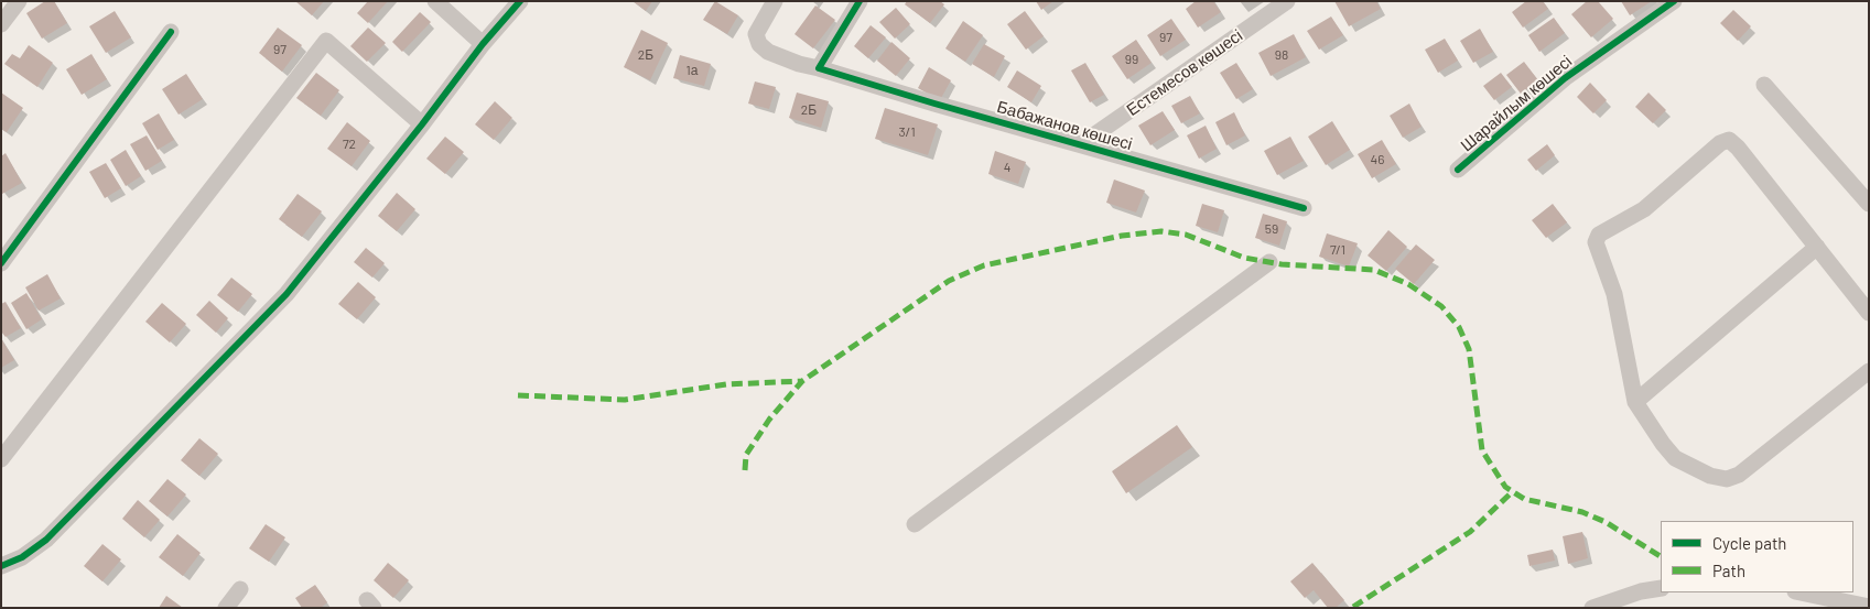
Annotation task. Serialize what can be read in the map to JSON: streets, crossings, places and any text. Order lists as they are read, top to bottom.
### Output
{
  "streets": {
    "street": ["Естемесов көшесі", "Шарайлым көшесі", "Бабажанов көшесі"]
  },
  "crossings": [
    ["Естемесов көшесі", "Бабажанов көшесі"]
  ],
  "house_numbers": [
    "97",
    "97",
    "2Б",
    "98",
    "99",
    "1а",
    "2Б",
    "3/1",
    "72",
    "46",
    "4",
    "59",
    "7/1"
  ],
  "legend": ["Cycle path", "Path"]
}
